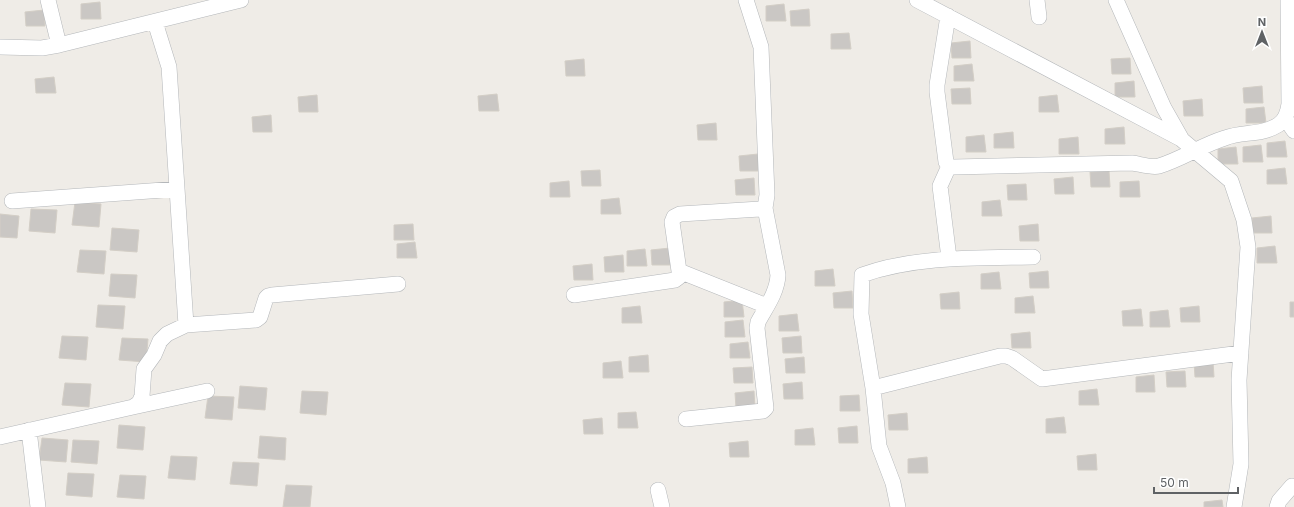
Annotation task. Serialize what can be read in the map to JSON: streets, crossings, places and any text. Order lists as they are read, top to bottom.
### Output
{
  "scale_bar": "50 m",
  "north": "top"
}
